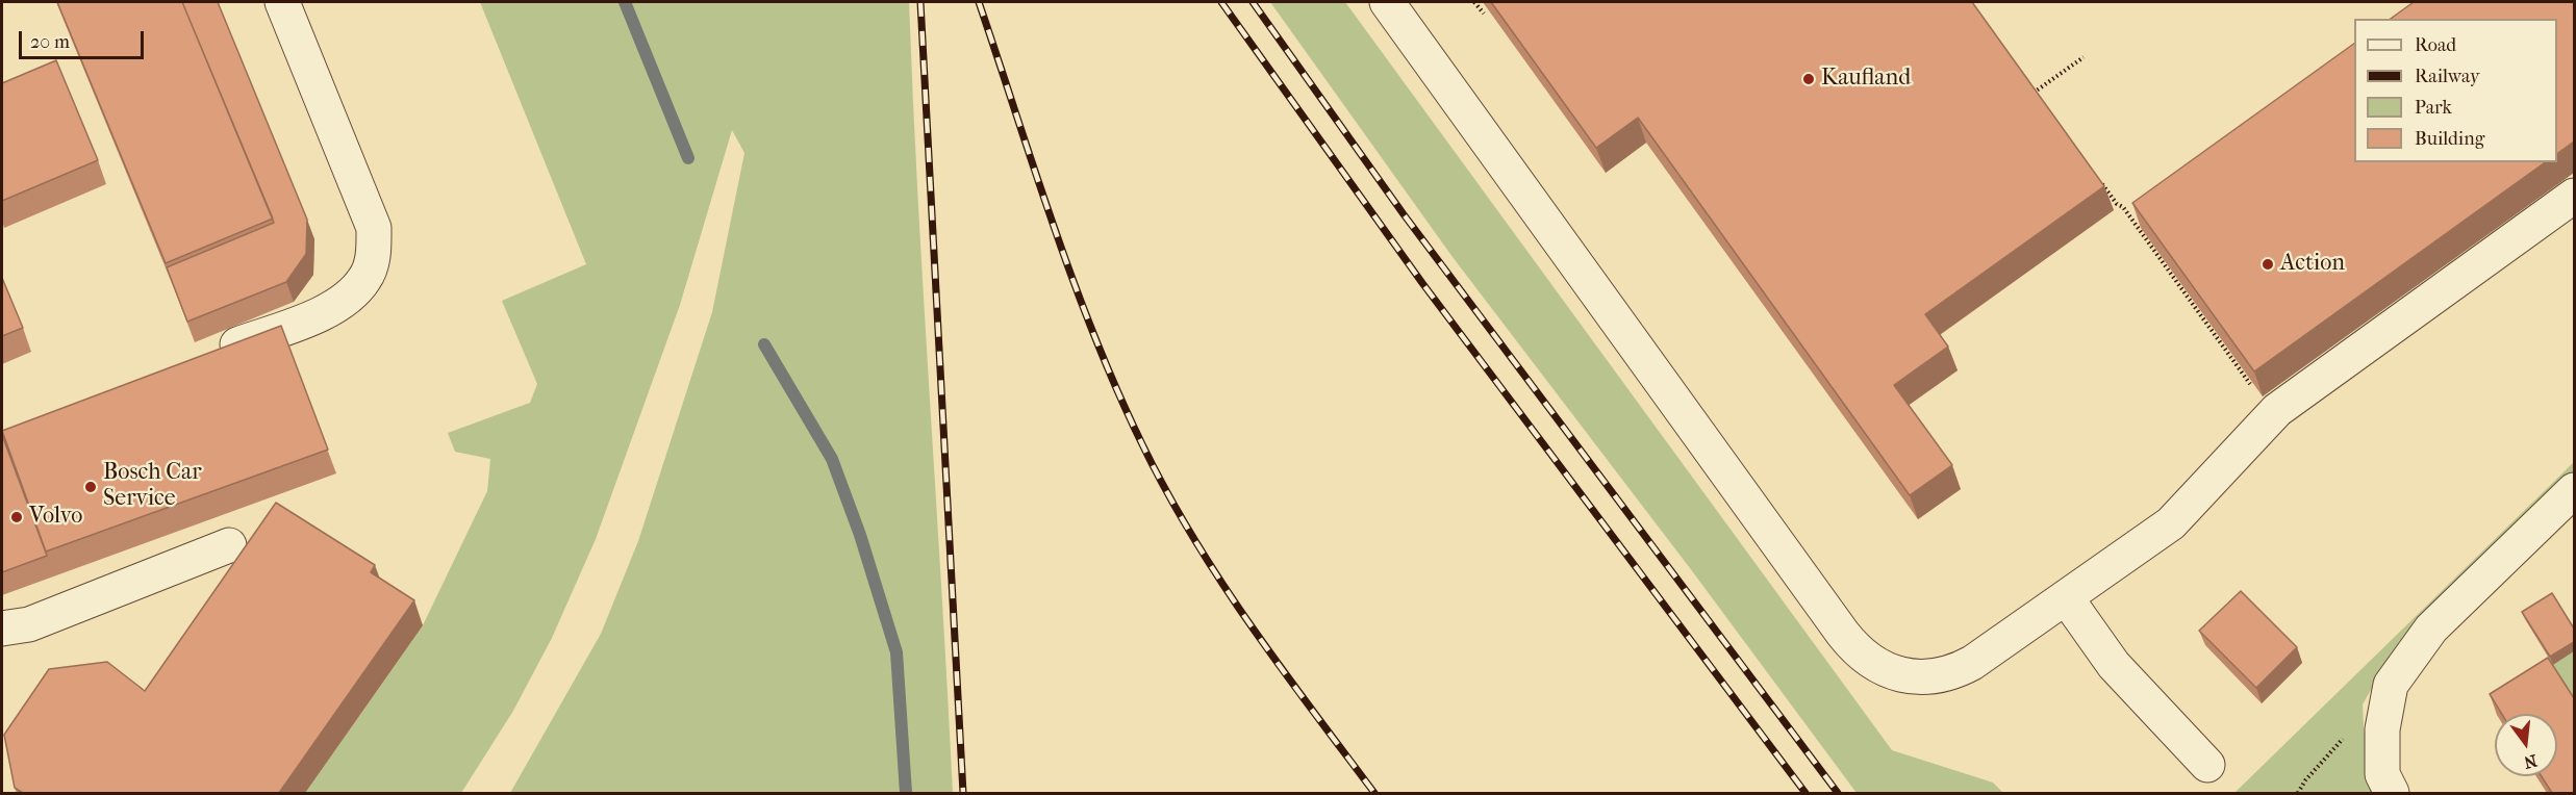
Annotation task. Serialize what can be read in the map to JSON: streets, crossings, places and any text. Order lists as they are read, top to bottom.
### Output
{
  "places": [
    "Kaufland",
    "Action",
    "Bosch Car Service",
    "Volvo"
  ],
  "legend": [
    "Road",
    "Railway",
    "Park",
    "Building"
  ],
  "scale_bar": "20 m",
  "north": "bottom"
}
